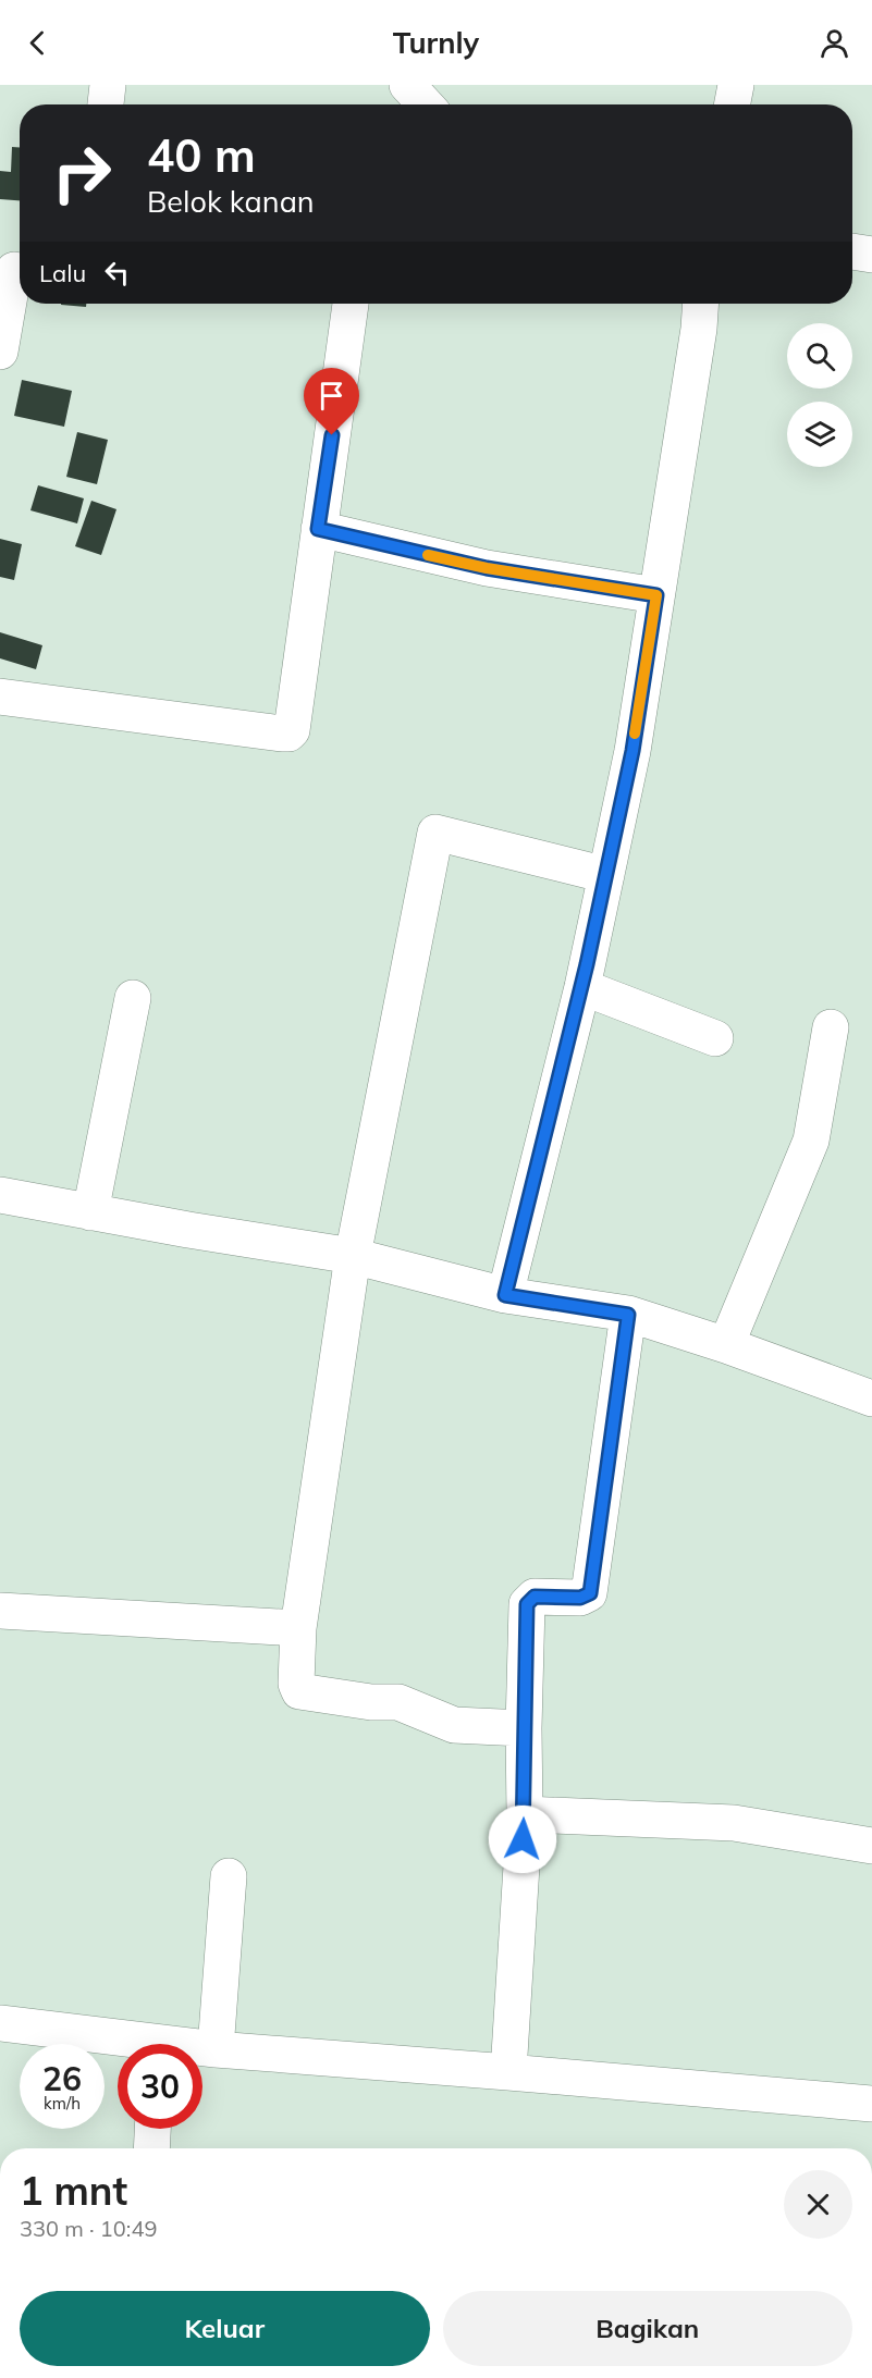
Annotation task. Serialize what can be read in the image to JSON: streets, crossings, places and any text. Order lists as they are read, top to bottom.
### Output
{
  "page": {
    "header": "Turnly",
    "turn": ["40 m", "Belok kanan"],
    "then": "Lalu",
    "speed": "26 km/h",
    "limit": "30",
    "heading": ["1 mnt", "330 m · 10:49"],
    "buttons": ["Keluar", "Bagikan"]
  }
}
